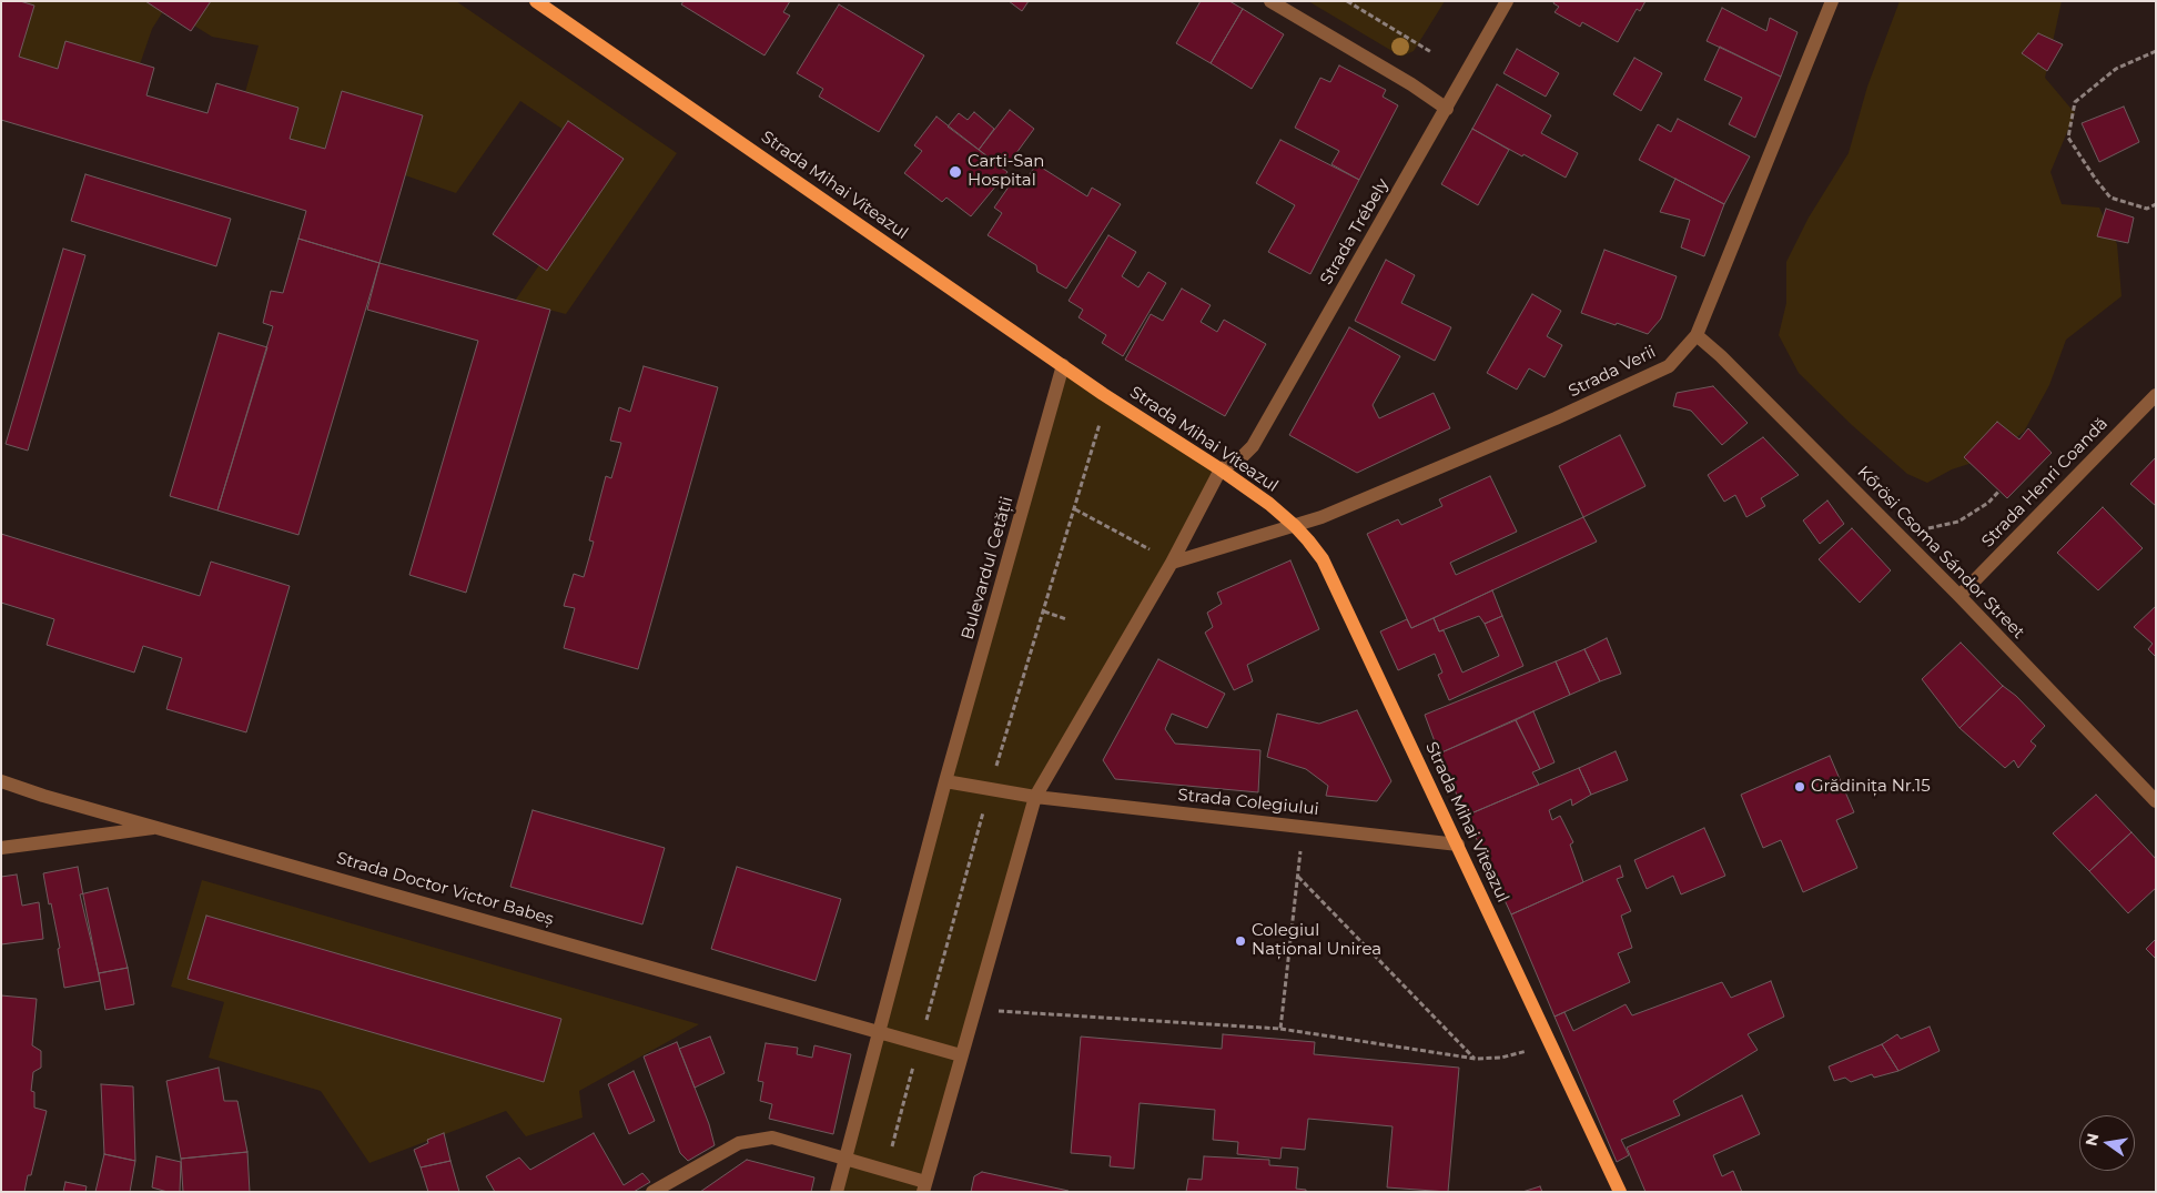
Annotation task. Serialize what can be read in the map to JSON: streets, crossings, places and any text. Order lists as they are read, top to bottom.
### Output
{
  "streets": {
    "main road": ["Strada Mihai Viteazul"],
    "street": [
      "Strada Trébely",
      "Strada Verii",
      "Strada Henri Coandă",
      "Kőrösi Csoma Sándor Street",
      "Bulevardul Cetății",
      "Strada Colegiului",
      "Strada Doctor Victor Babeș"
    ]
  },
  "crossings": [
    ["Strada Mihai Viteazul", "Strada Trébely"],
    ["Strada Mihai Viteazul", "Strada Verii"],
    ["Strada Mihai Viteazul", "Bulevardul Cetății"],
    ["Strada Mihai Viteazul", "Strada Colegiului"],
    ["Strada Verii", "Kőrösi Csoma Sándor Street"],
    ["Strada Henri Coandă", "Kőrösi Csoma Sándor Street"],
    ["Bulevardul Cetății", "Strada Doctor Victor Babeș"]
  ],
  "places": ["Carti-San Hospital", "Grădinița Nr.15", "Colegiul Național Unirea"],
  "north": "left"
}
